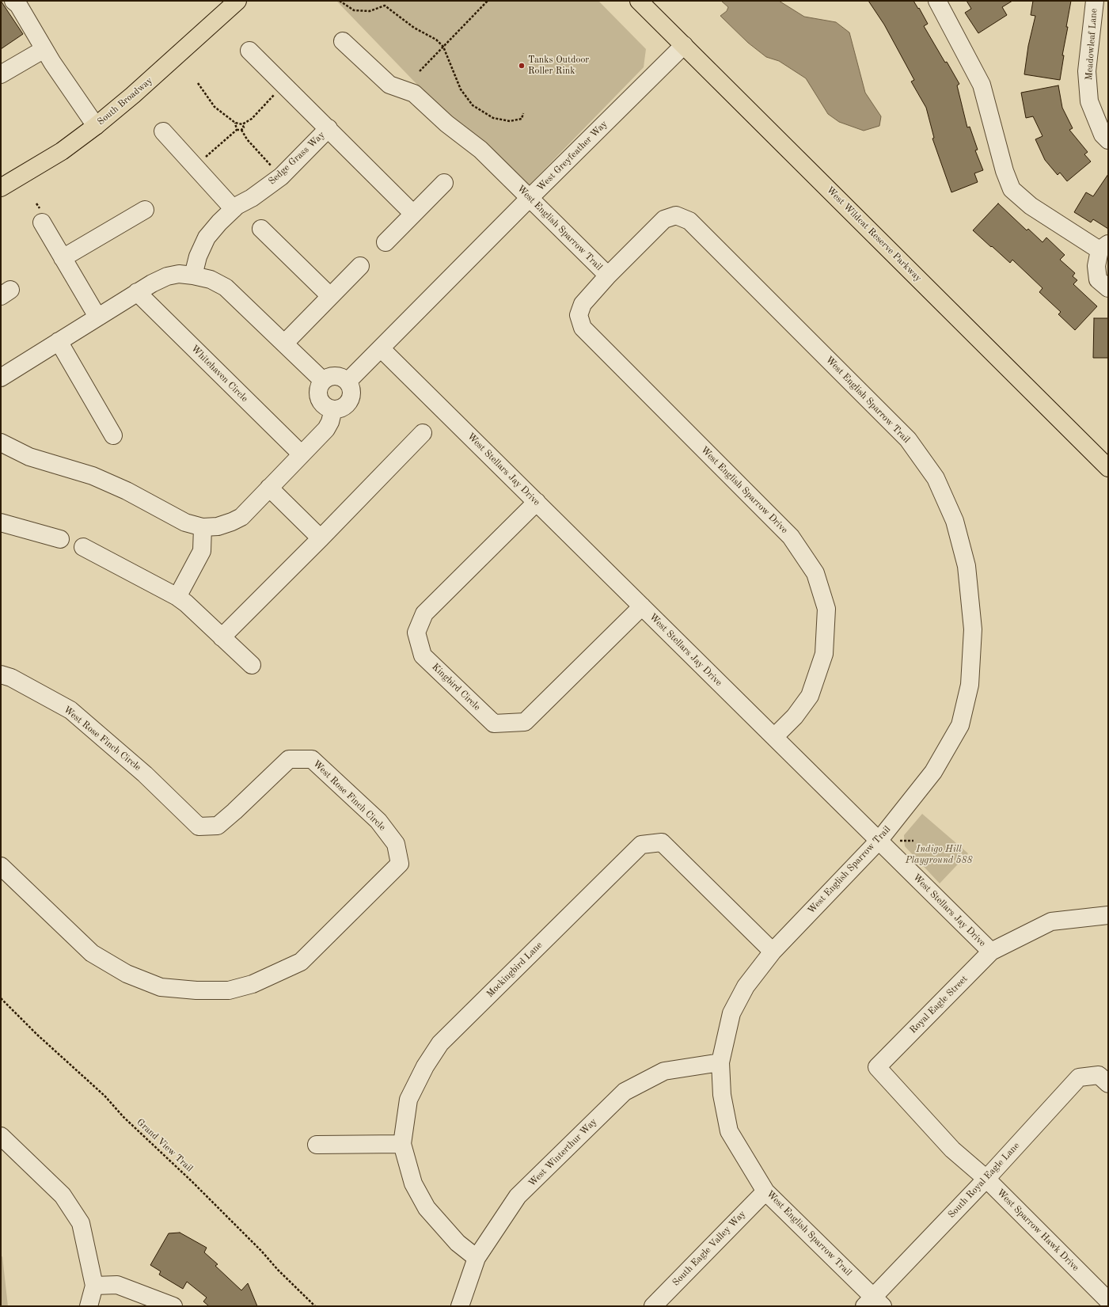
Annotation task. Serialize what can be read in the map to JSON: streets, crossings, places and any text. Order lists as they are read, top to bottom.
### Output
{
  "streets": {
    "main road": ["South Broadway", "West Wildcat Reserve Parkway"],
    "street": [
      "Meadowleaf Lane",
      "West Greyfeather Way",
      "Sedge Grass Way",
      "West English Sparrow Trail",
      "Whitehaven Circle",
      "West Stellars Jay Drive",
      "West English Sparrow Drive",
      "Kingbird Circle",
      "West Rose Finch Circle",
      "Mockingbird Lane",
      "Royal Eagle Street",
      "West Winterthur Way",
      "South Royal Eagle Lane",
      "West Sparrow Hawk Drive",
      "South Eagle Valley Way"
    ],
    "path": ["Grand View Trail"]
  },
  "crossings": [
    ["West Greyfeather Way", "West English Sparrow Trail"],
    ["West Greyfeather Way", "West Wildcat Reserve Parkway"],
    ["West Greyfeather Way", "West Stellars Jay Drive"],
    ["West English Sparrow Trail", "West Stellars Jay Drive"],
    ["West English Sparrow Trail", "West English Sparrow Drive"],
    ["West English Sparrow Trail", "Mockingbird Lane"],
    ["West English Sparrow Trail", "West Winterthur Way"],
    ["West English Sparrow Trail", "South Royal Eagle Lane"],
    ["West English Sparrow Trail", "South Eagle Valley Way"],
    ["West Stellars Jay Drive", "West English Sparrow Drive"],
    ["West Stellars Jay Drive", "Kingbird Circle"],
    ["West Stellars Jay Drive", "Royal Eagle Street"],
    ["Mockingbird Lane", "West Winterthur Way"],
    ["Royal Eagle Street", "West Sparrow Hawk Drive"],
    ["South Royal Eagle Lane", "West Sparrow Hawk Drive"]
  ],
  "parks": ["Indigo Hill Playground 588"],
  "places": ["Tanks Outdoor Roller Rink"]
}
